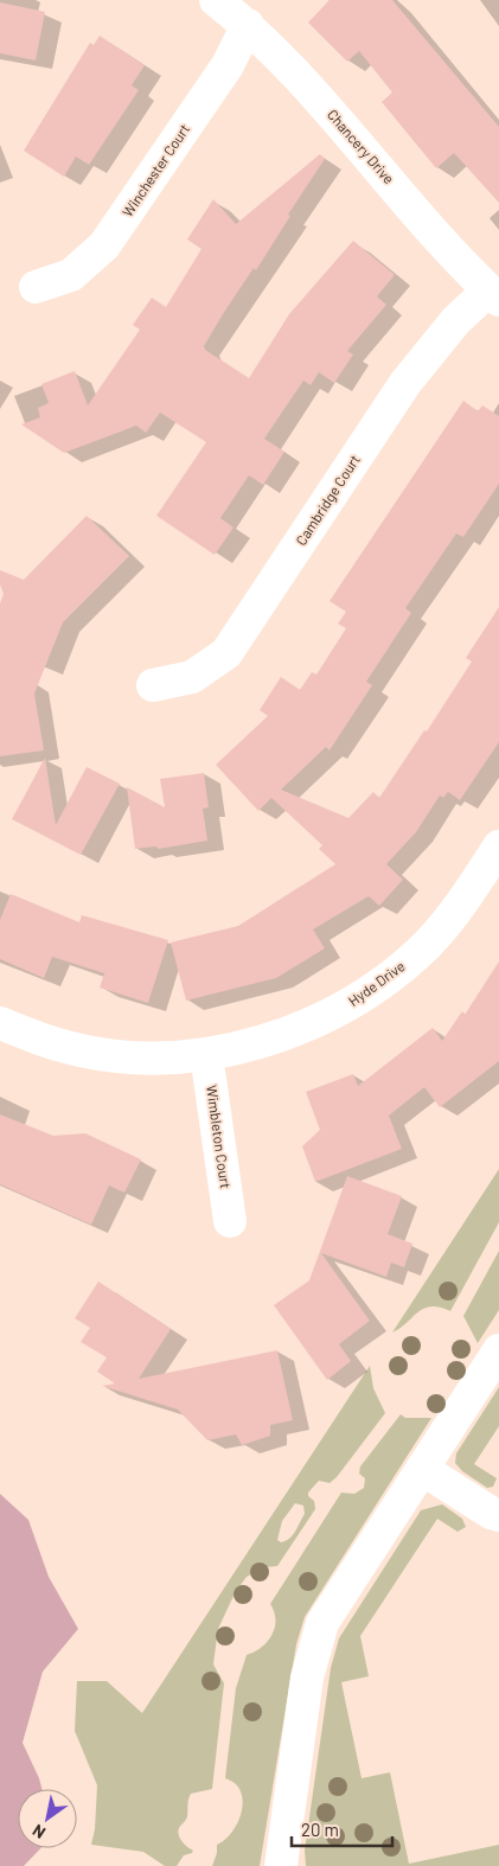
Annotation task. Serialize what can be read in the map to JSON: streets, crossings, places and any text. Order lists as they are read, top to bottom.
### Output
{
  "streets": {
    "street": [
      "Chancery Drive",
      "Winchester Court",
      "Cambridge Court",
      "Hyde Drive",
      "Wimbleton Court"
    ]
  },
  "crossings": [
    ["Chancery Drive", "Winchester Court"],
    ["Chancery Drive", "Cambridge Court"],
    ["Hyde Drive", "Wimbleton Court"]
  ],
  "scale_bar": "20 m",
  "north": "bottom left"
}
